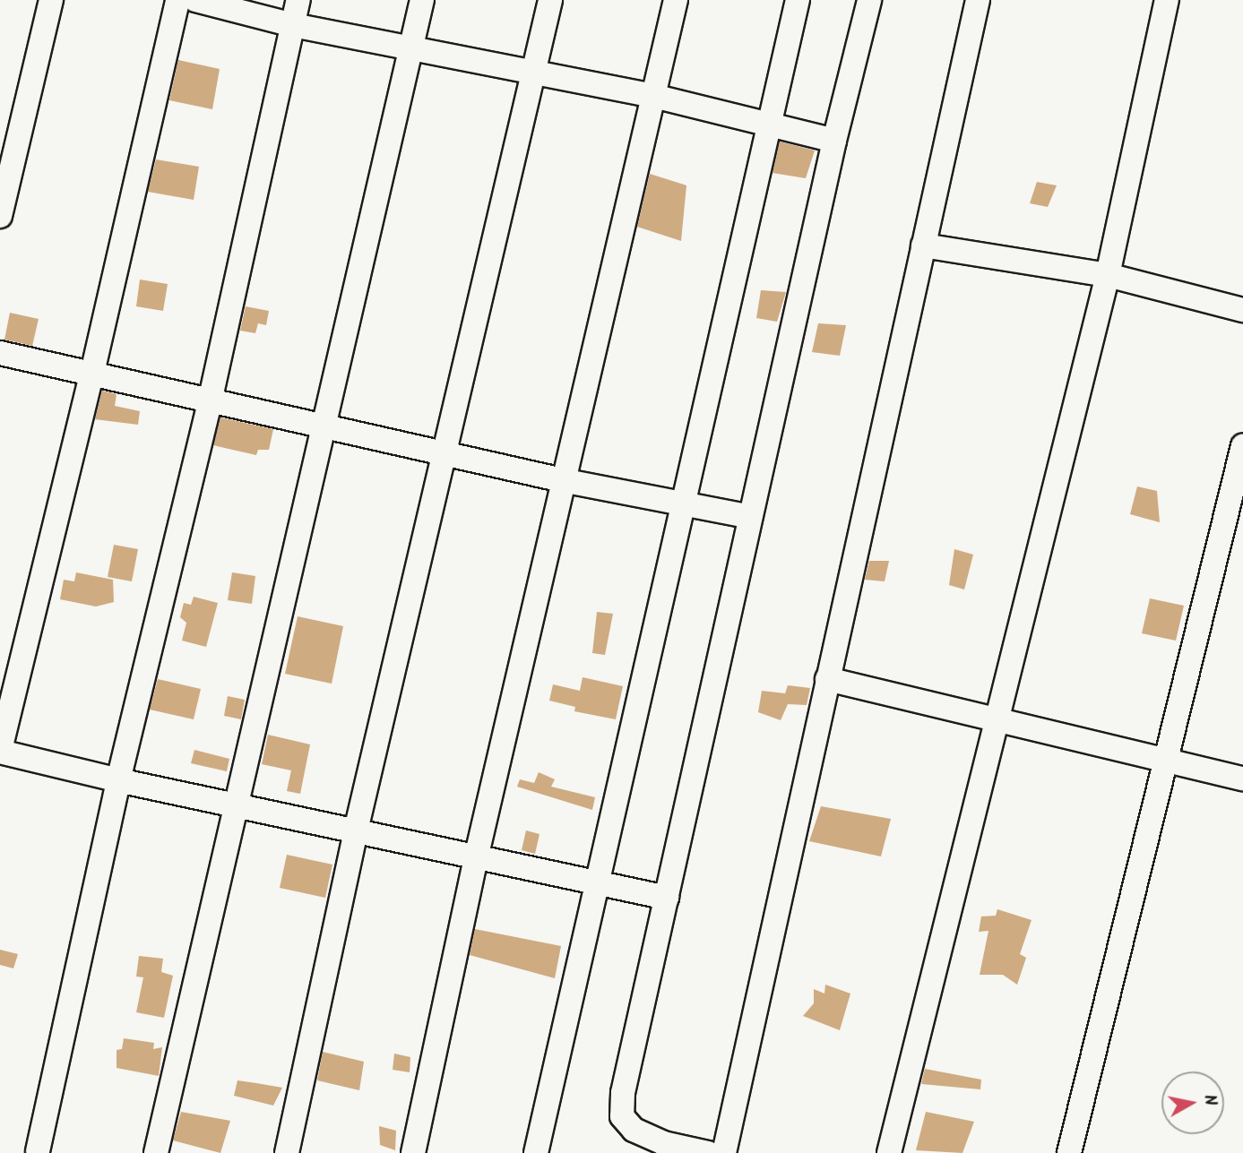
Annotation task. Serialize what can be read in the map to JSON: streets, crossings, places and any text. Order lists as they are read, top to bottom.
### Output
{
  "north": "right"
}
